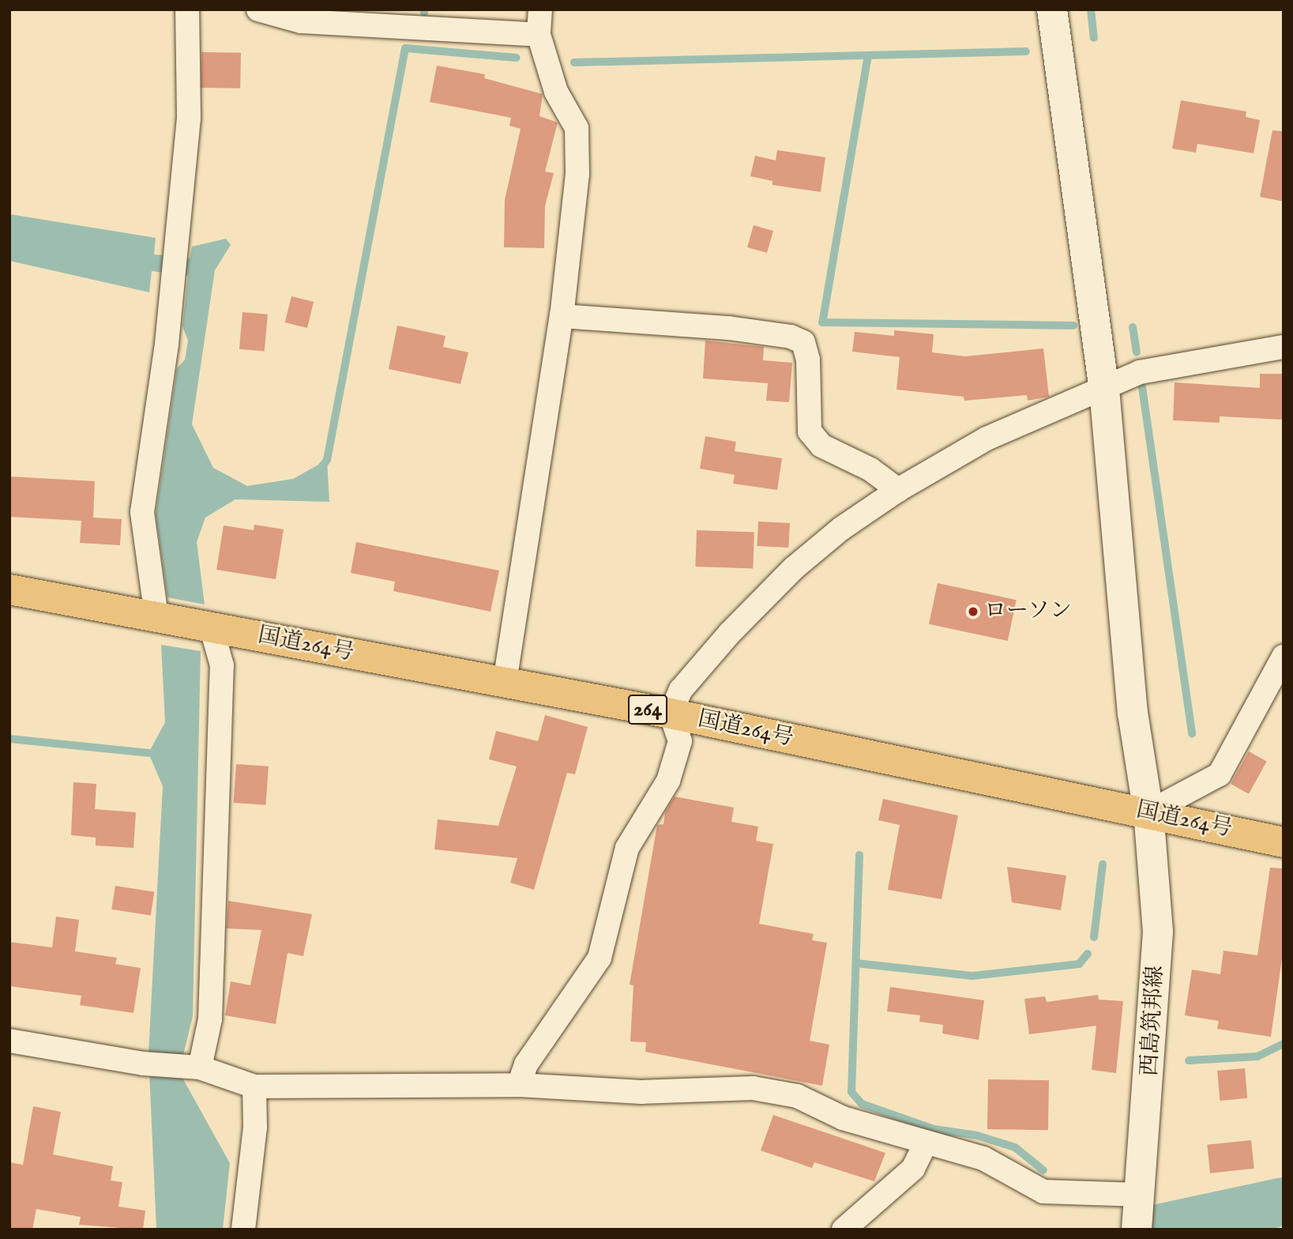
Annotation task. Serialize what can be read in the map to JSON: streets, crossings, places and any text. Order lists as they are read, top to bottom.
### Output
{
  "streets": {
    "highway": ["国道264号", "264"],
    "street": ["西島筑邦線"]
  },
  "crossings": [
    ["国道264号", "西島筑邦線"]
  ],
  "places": ["ローソン"]
}
